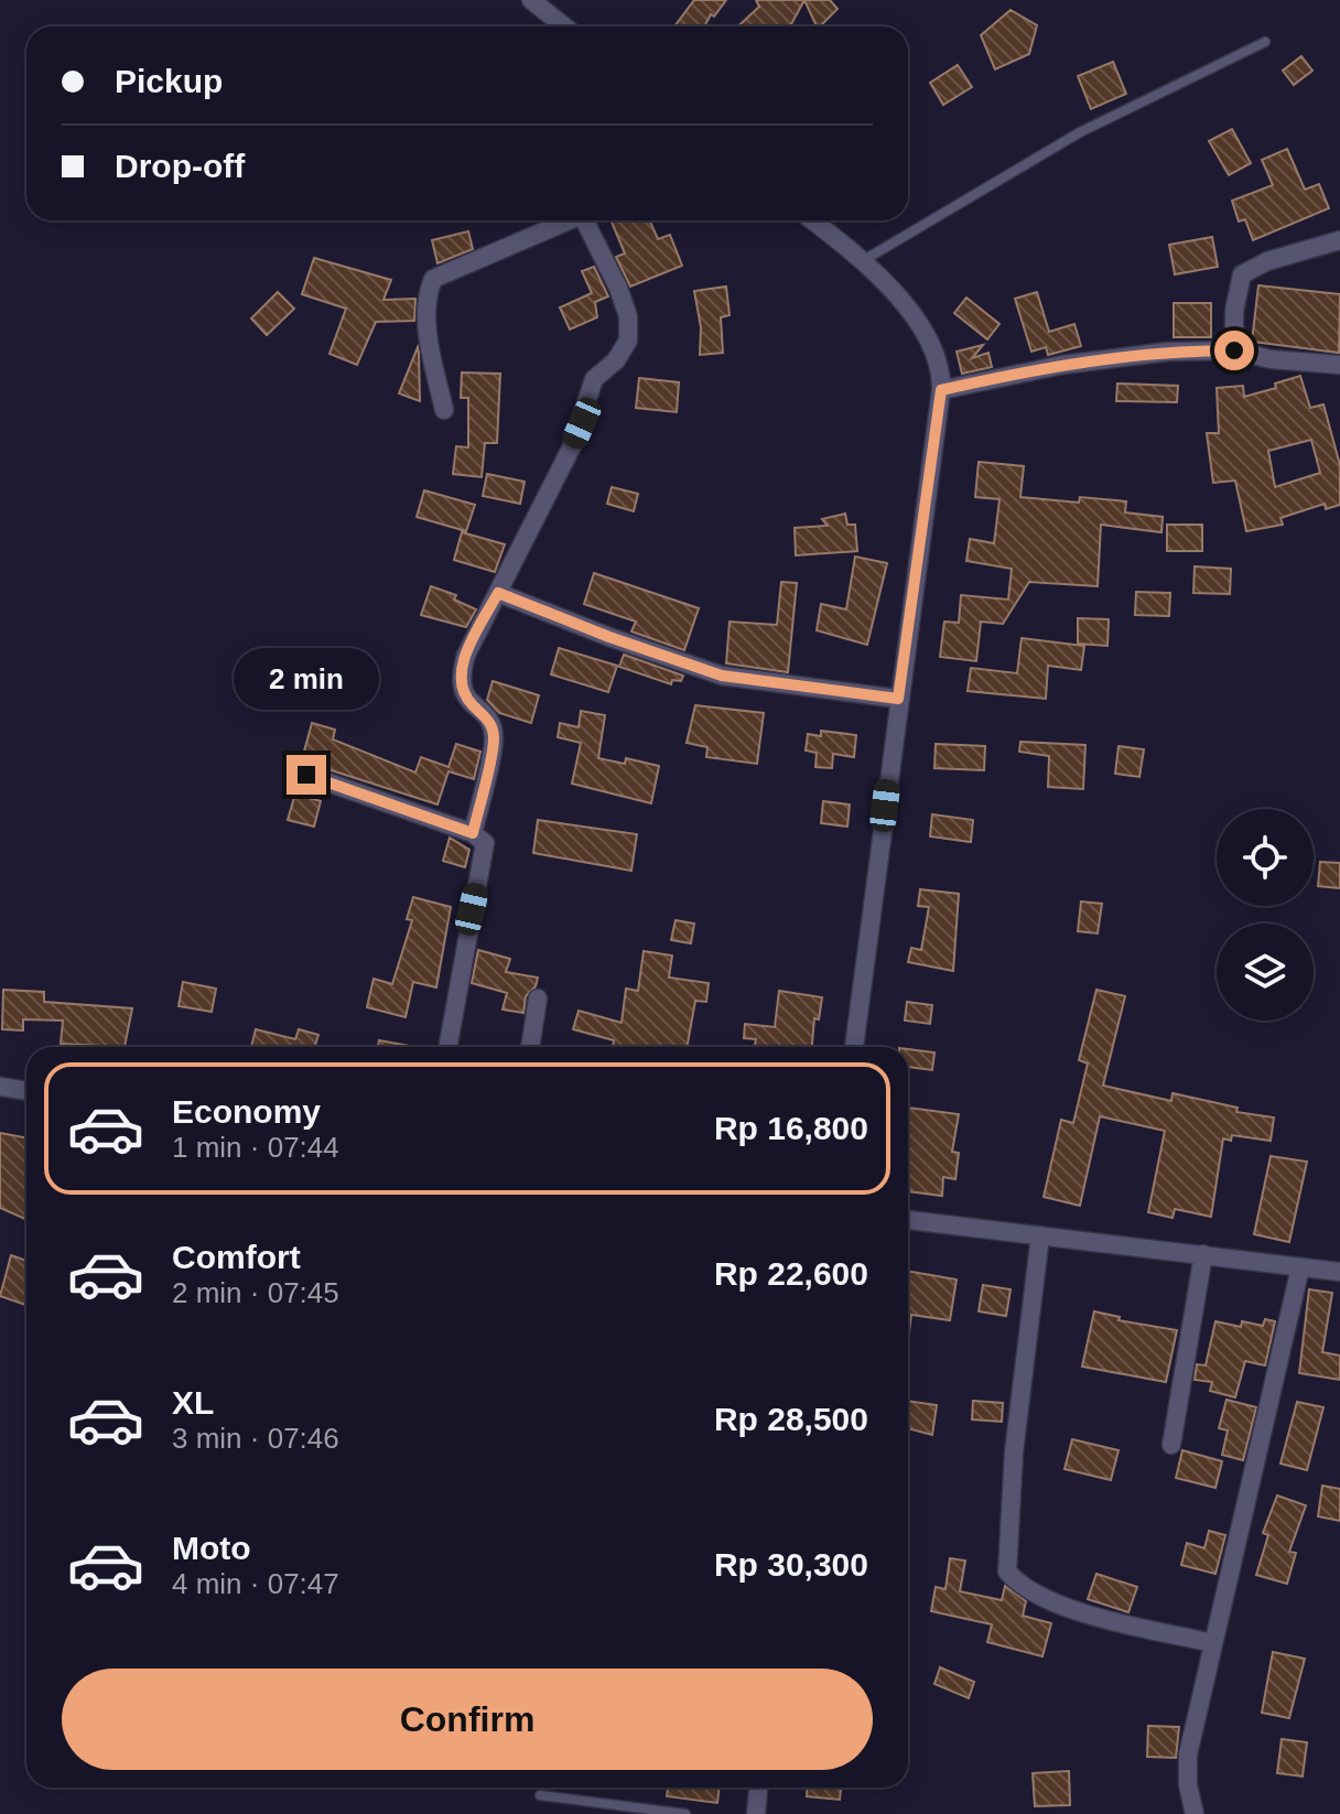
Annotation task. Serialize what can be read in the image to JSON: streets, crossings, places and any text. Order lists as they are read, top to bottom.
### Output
{
  "page": {
    "banner": ["Pickup", "Drop-off"],
    "bubble": "2 min",
    "list": [
      {
        "name": "Economy",
        "note": "1 min · 07:44",
        "value": "Rp 16,800"
      },
      {
        "name": "Comfort",
        "note": "2 min · 07:45",
        "value": "Rp 22,600"
      },
      {
        "name": "XL",
        "note": "3 min · 07:46",
        "value": "Rp 28,500"
      },
      {
        "name": "Moto",
        "note": "4 min · 07:47",
        "value": "Rp 30,300"
      }
    ],
    "buttons": "Confirm"
  }
}
